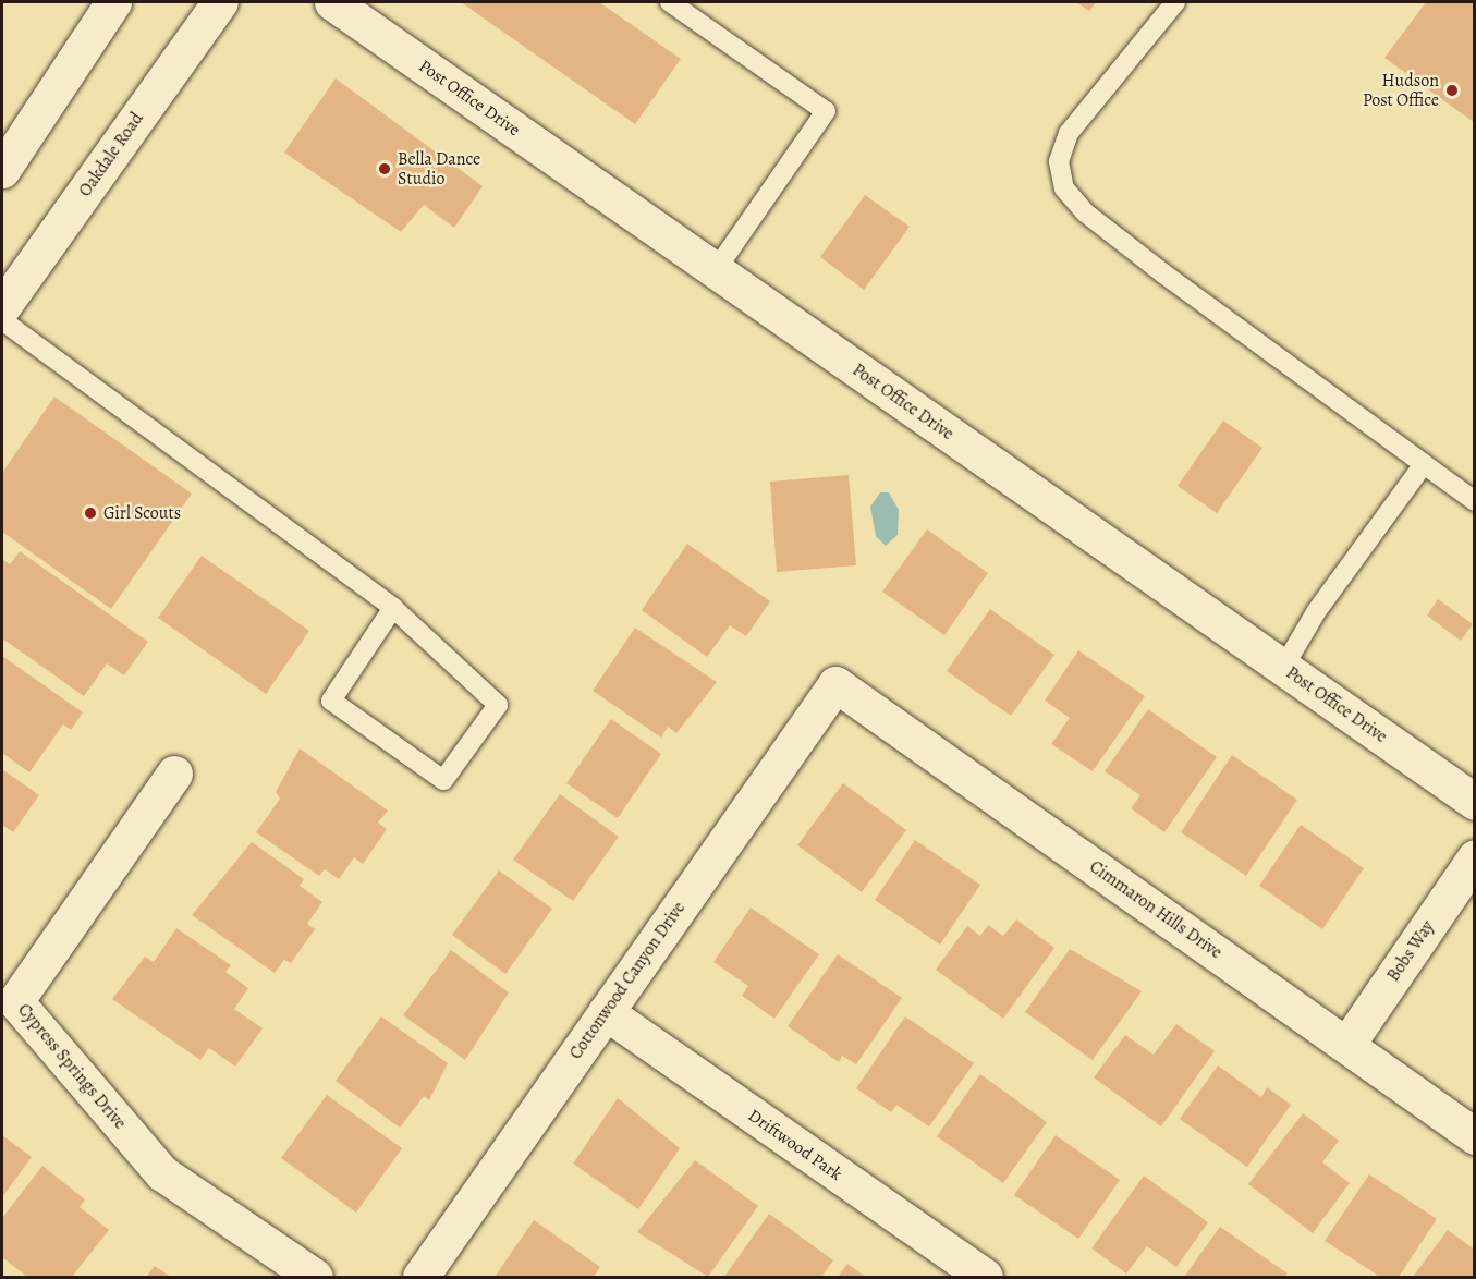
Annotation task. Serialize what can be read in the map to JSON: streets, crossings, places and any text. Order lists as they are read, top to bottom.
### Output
{
  "streets": {
    "street": [
      "Post Office Drive",
      "Oakdale Road",
      "Cimmaron Hills Drive",
      "Bobs Way",
      "Cottonwood Canyon Drive",
      "Cypress Springs Drive",
      "Driftwood Park"
    ]
  },
  "crossings": [
    ["Cimmaron Hills Drive", "Bobs Way"],
    ["Cimmaron Hills Drive", "Cottonwood Canyon Drive"],
    ["Cottonwood Canyon Drive", "Driftwood Park"]
  ],
  "places": ["Hudson Post Office", "Bella Dance Studio", "Girl Scouts"]
}
